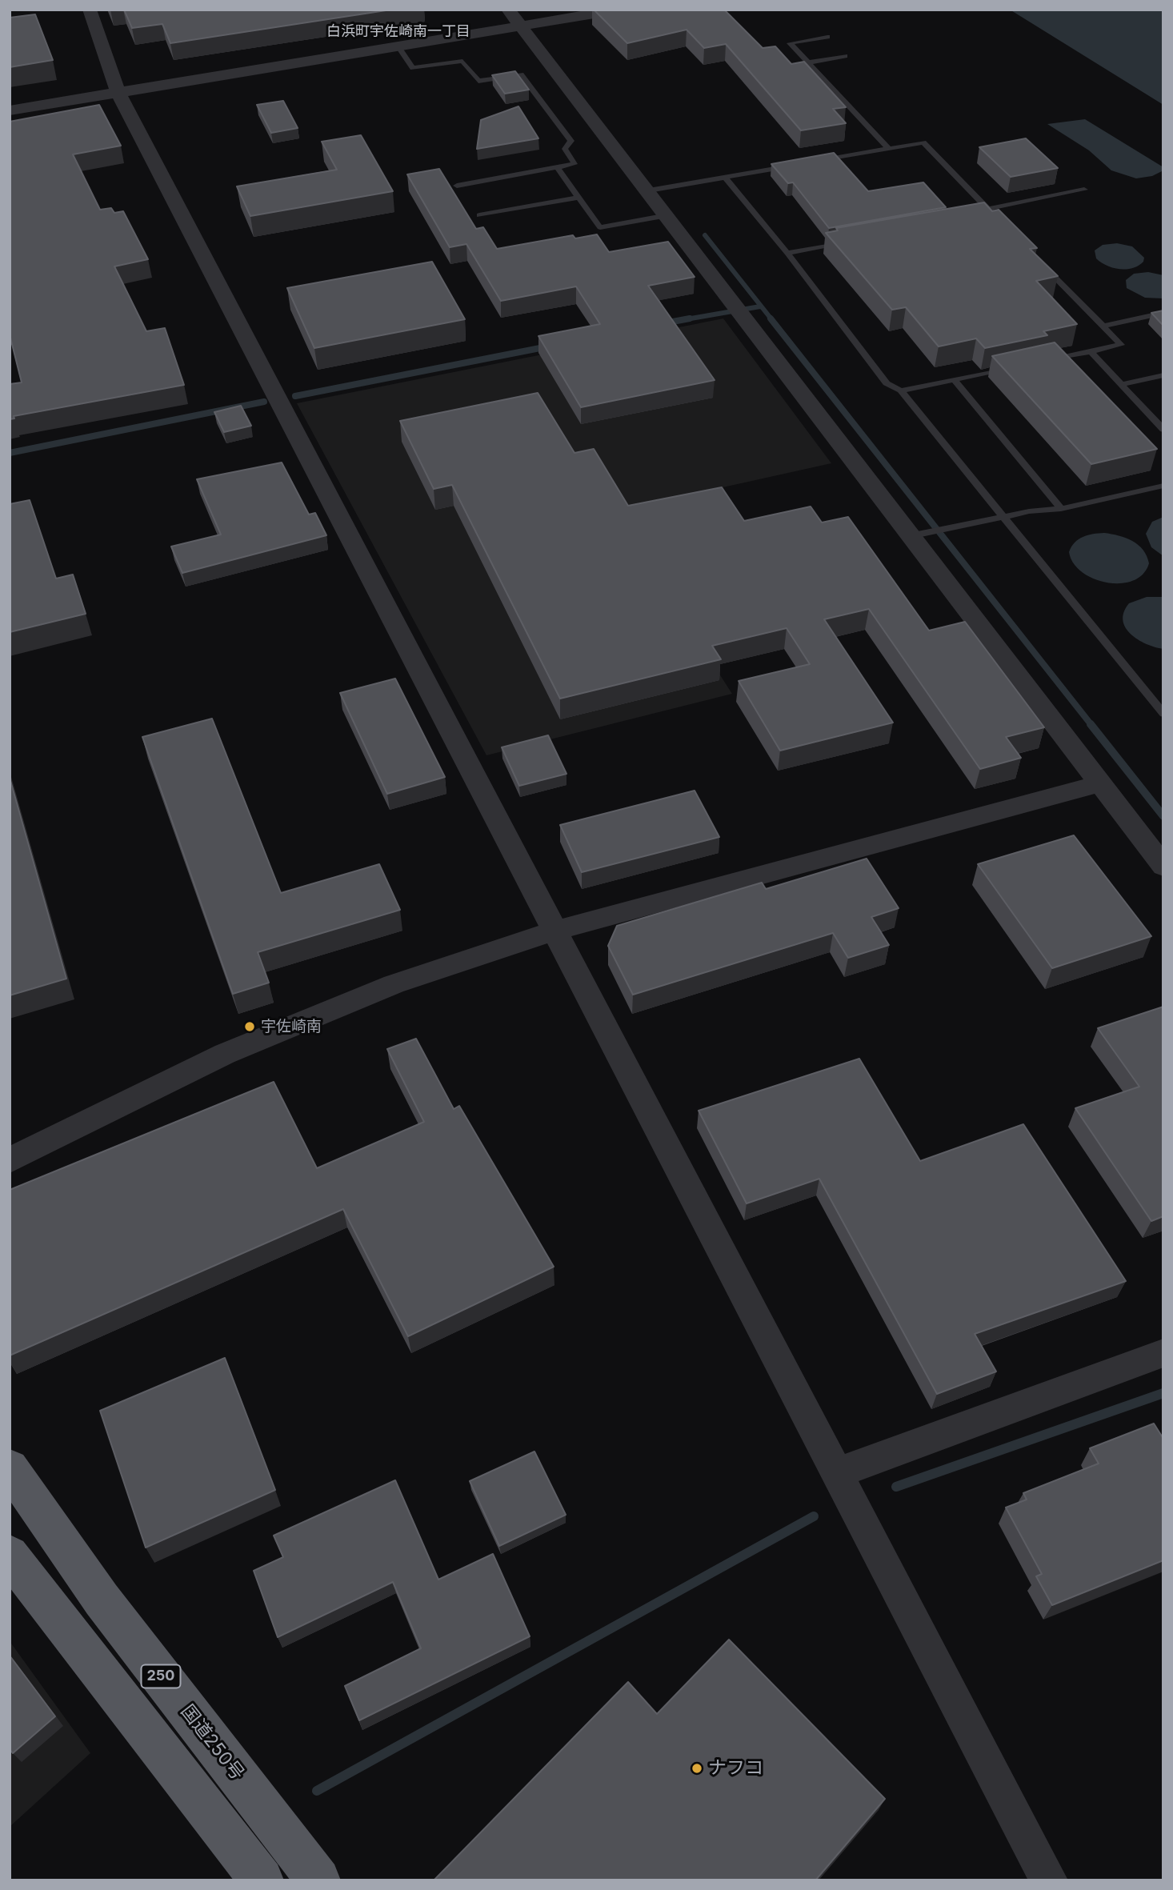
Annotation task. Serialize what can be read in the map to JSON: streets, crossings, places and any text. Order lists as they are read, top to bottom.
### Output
{
  "streets": {
    "highway": ["250", "国道250号"]
  },
  "districts": ["白浜町宇佐崎南一丁目"],
  "places": ["宇佐崎南", "ナフコ"]
}
